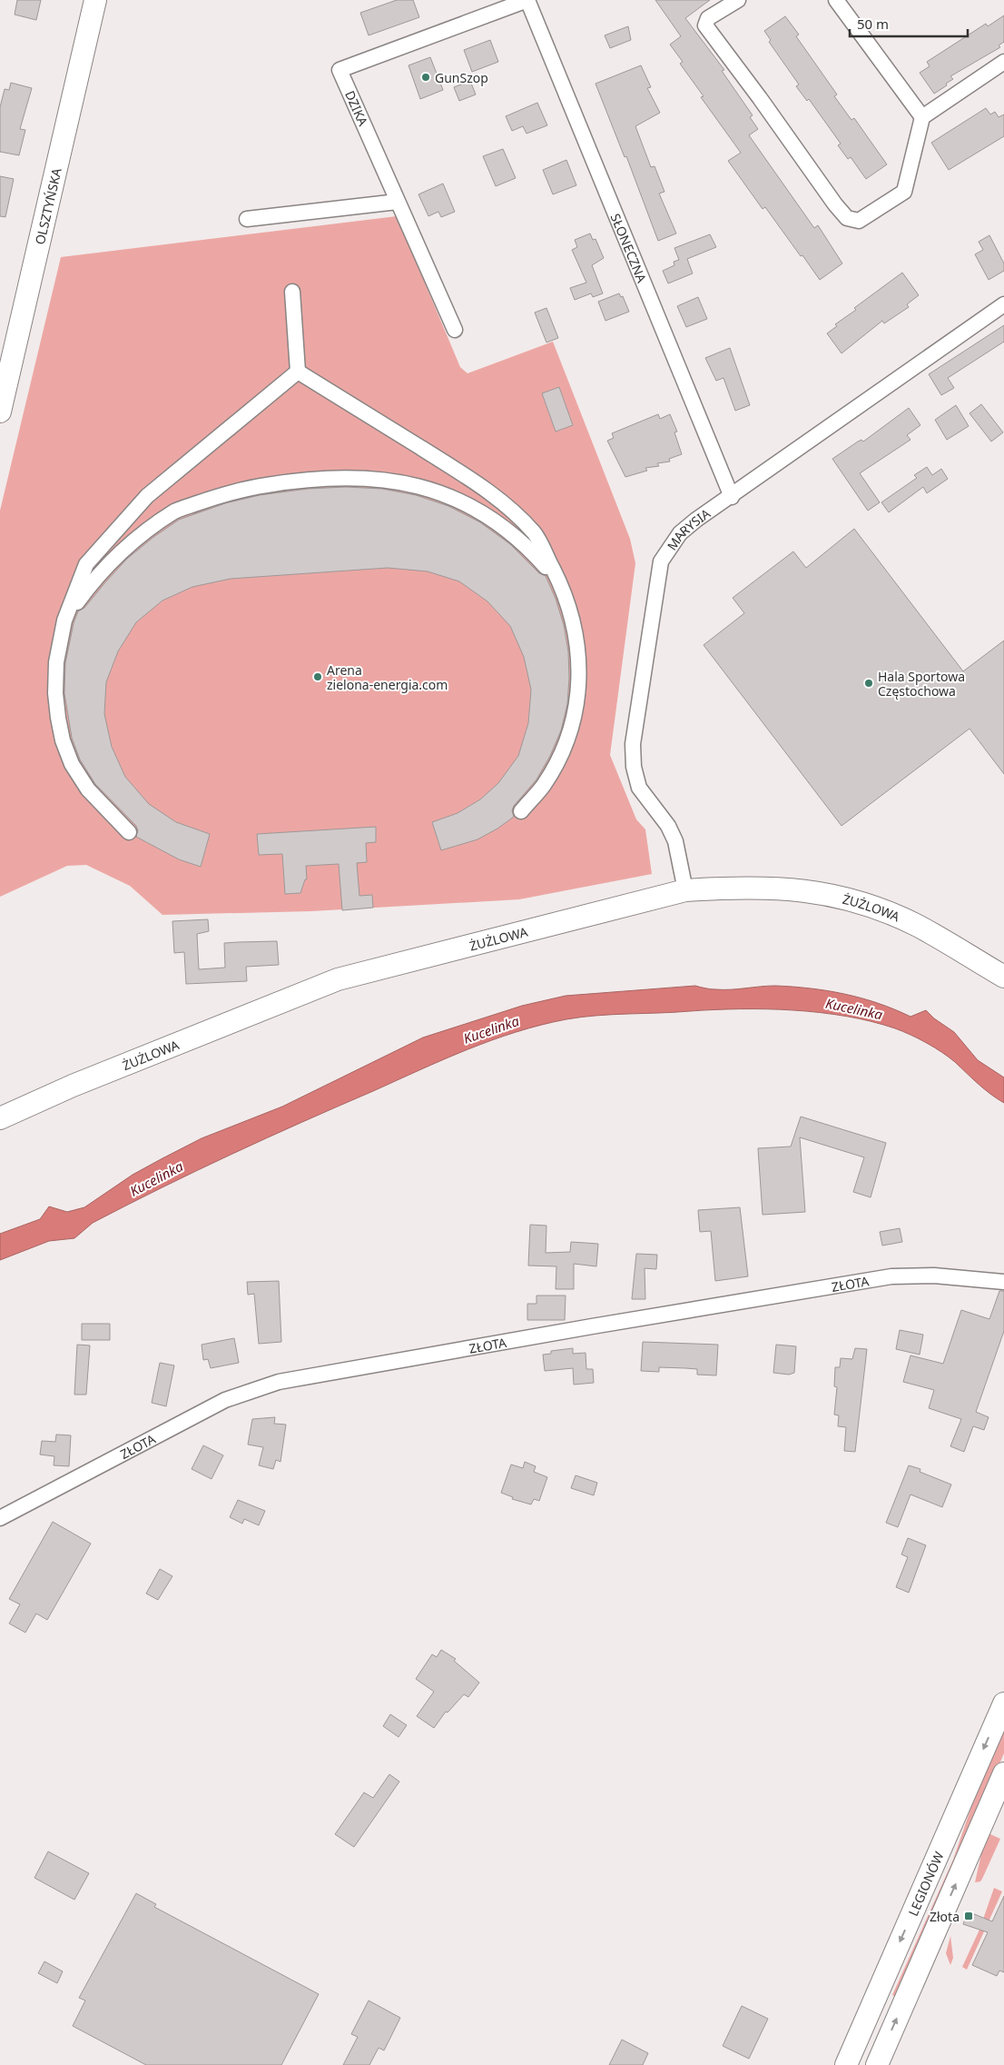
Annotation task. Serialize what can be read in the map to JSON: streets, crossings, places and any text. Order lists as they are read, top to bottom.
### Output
{
  "streets": {
    "street": [
      "DZIKA",
      "OLSZTYŃSKA",
      "SŁONECZNA",
      "MARYSIA",
      "ŻUŻLOWA",
      "ZŁOTA",
      "LEGIONÓW"
    ]
  },
  "crossings": [
    ["DZIKA", "SŁONECZNA"],
    ["SŁONECZNA", "MARYSIA"],
    ["MARYSIA", "ŻUŻLOWA"]
  ],
  "water": ["Kucelinka"],
  "places": {
    "other": ["GunSzop", "Arena zielona-energia.com", "Hala Sportowa Częstochowa"],
    "transit": ["Złota"]
  },
  "scale_bar": "50 m"
}
